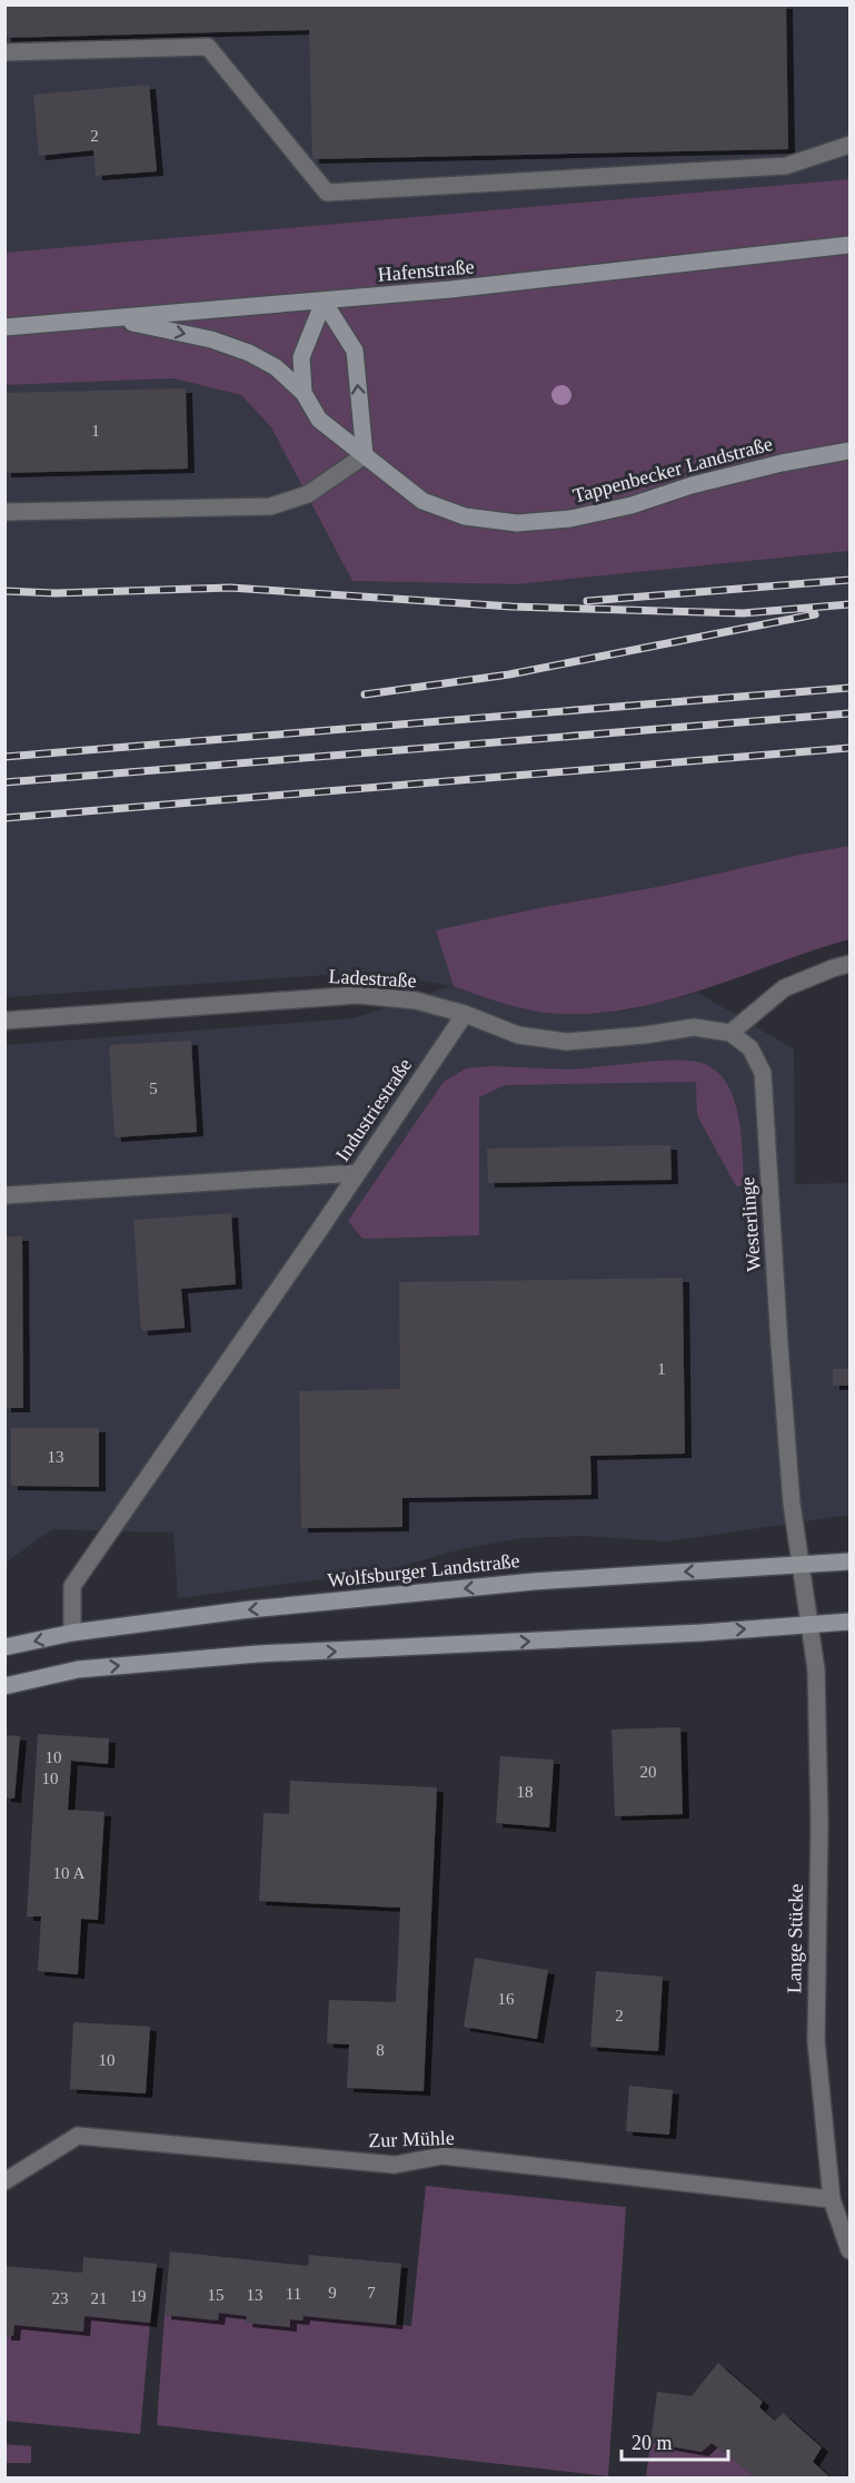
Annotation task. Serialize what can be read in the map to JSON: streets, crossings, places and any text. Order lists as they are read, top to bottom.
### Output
{
  "streets": {
    "street": [
      "Hafenstraße",
      "Tappenbecker Landstraße",
      "Ladestraße",
      "Industriestraße",
      "Westerlinge",
      "Wolfsburger Landstraße",
      "Lange Stücke",
      "Zur Mühle"
    ]
  },
  "crossings": [
    ["Hafenstraße", "Tappenbecker Landstraße"],
    ["Ladestraße", "Industriestraße"],
    ["Ladestraße", "Westerlinge"],
    ["Industriestraße", "Wolfsburger Landstraße"],
    ["Westerlinge", "Wolfsburger Landstraße"],
    ["Westerlinge", "Lange Stücke"],
    ["Lange Stücke", "Zur Mühle"]
  ],
  "house_numbers": [
    "2",
    "1",
    "5",
    "1",
    "13",
    "10",
    "20",
    "10",
    "18",
    "10 A",
    "16",
    "2",
    "8",
    "10",
    "9",
    "7",
    "11",
    "15",
    "13",
    "19",
    "23",
    "21"
  ],
  "scale_bar": "20 m"
}
